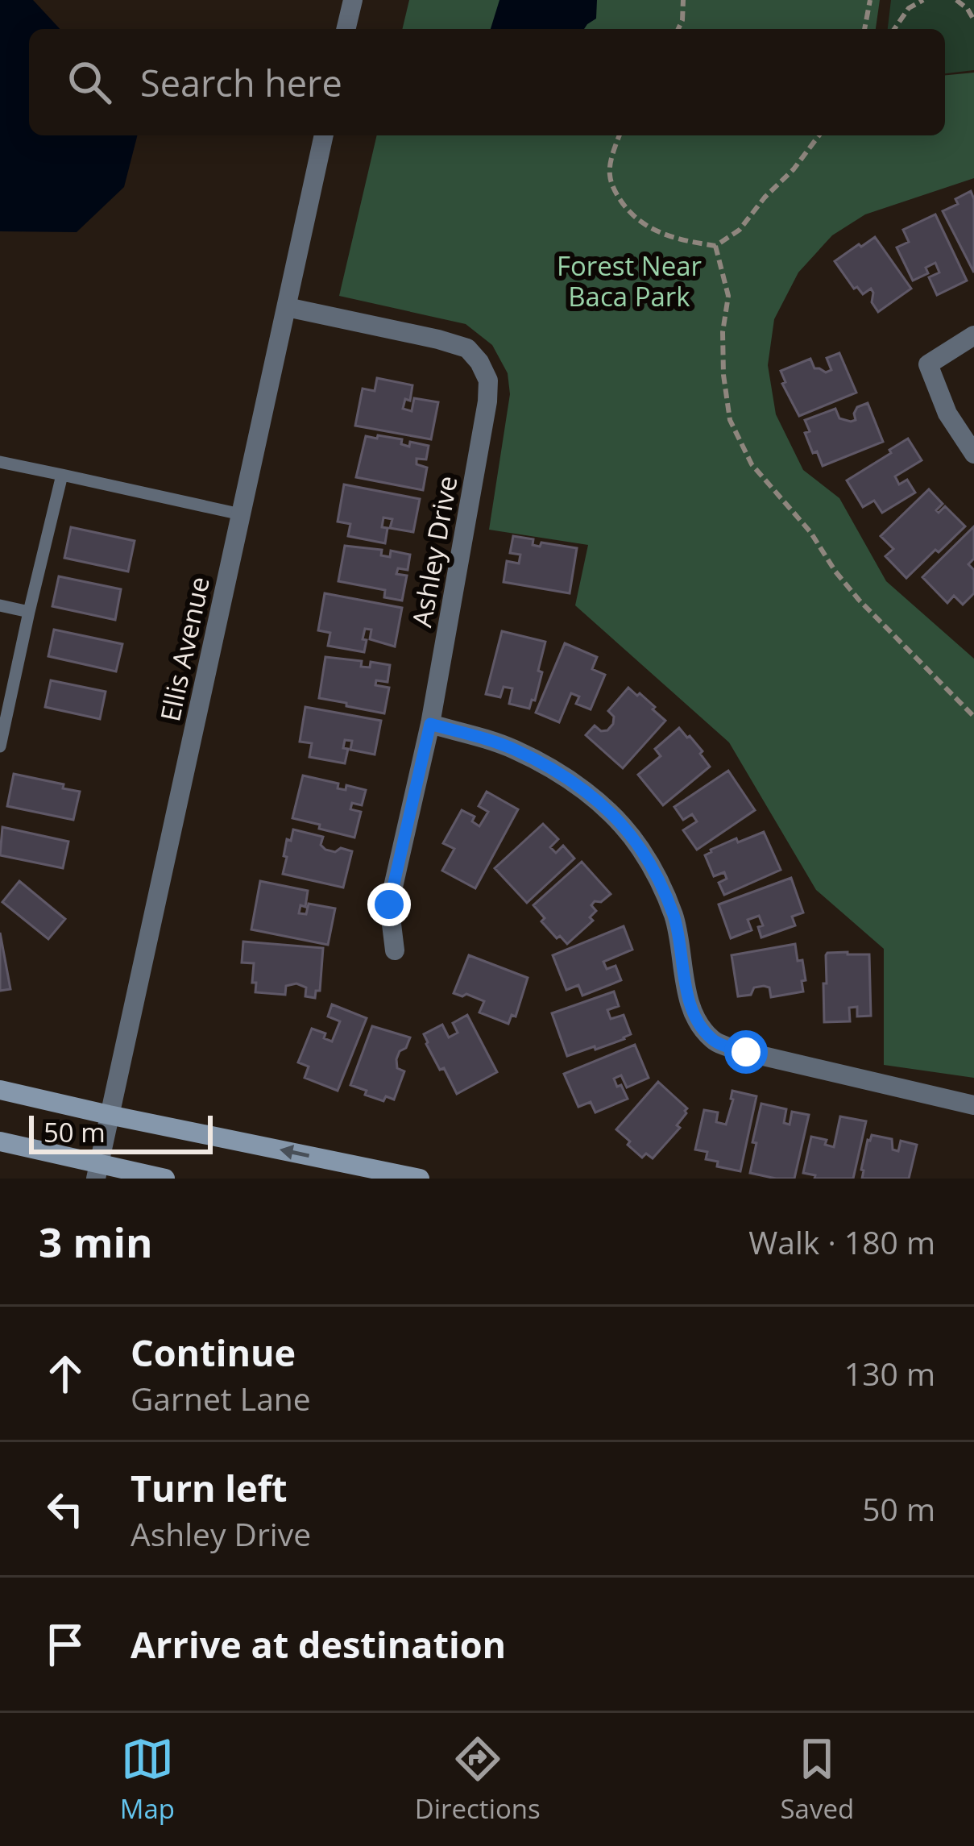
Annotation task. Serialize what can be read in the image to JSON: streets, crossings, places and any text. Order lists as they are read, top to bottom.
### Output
{
  "streets": {
    "street": ["Ashley Drive", "Ellis Avenue"]
  },
  "crossings": [
    ["Ashley Drive", "Ellis Avenue"]
  ],
  "parks": ["Forest Near Baca Park"],
  "scale_bar": "50 m",
  "page": {
    "search": "Search here",
    "scale": "50 m",
    "heading": ["3 min", "Walk · 180 m"],
    "list": [
      ["Continue", "Garnet Lane", "130 m"],
      ["Turn left", "Ashley Drive", "50 m"],
      "Arrive at destination"
    ],
    "nav": ["Map", "Directions", "Saved"]
  }
}
